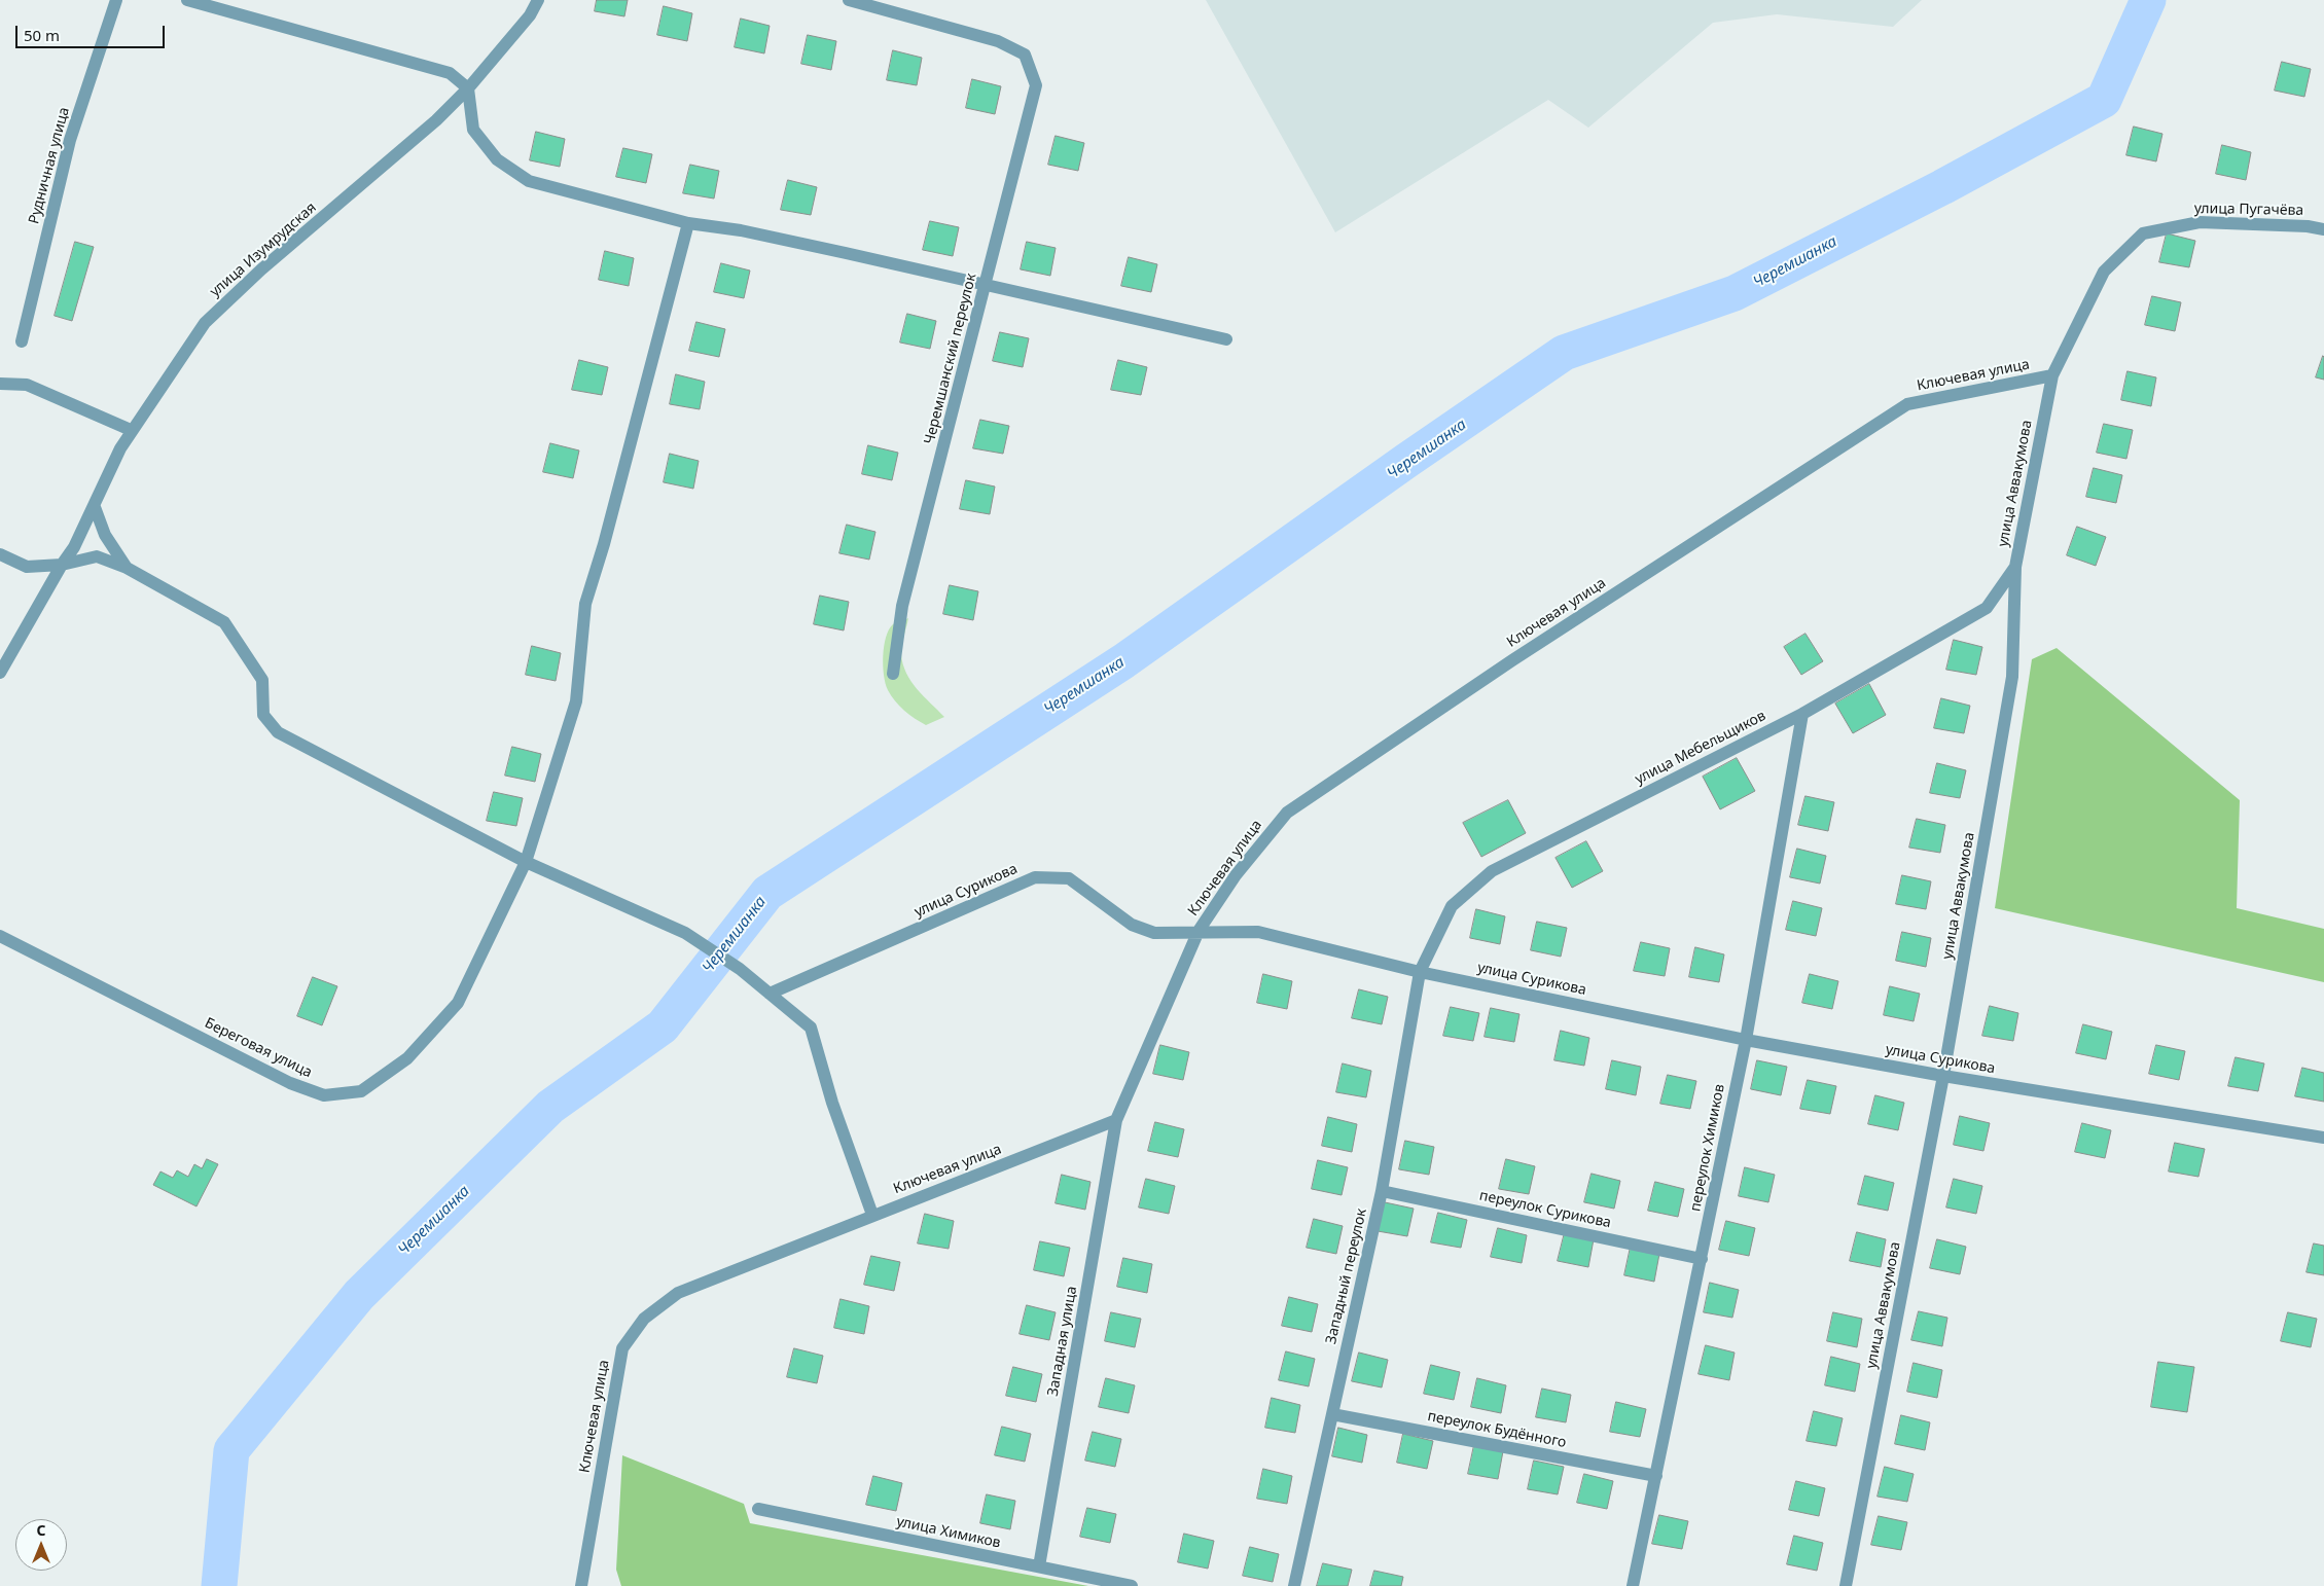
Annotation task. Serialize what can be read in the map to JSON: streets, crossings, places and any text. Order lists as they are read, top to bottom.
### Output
{
  "streets": {
    "street": [
      "Рудничная улица",
      "улица Пугачёва",
      "улица Изумрудская",
      "Черемшанский переулок",
      "Ключевая улица",
      "улица Аввакумова",
      "улица Мебельщиков",
      "улица Сурикова",
      "Береговая улица",
      "переулок Химиков",
      "переулок Сурикова",
      "Западный переулок",
      "Западная улица",
      "переулок Будённого",
      "улица Химиков"
    ]
  },
  "crossings": [
    ["улица Пугачёва", "улица Аввакумова"],
    ["Ключевая улица", "улица Аввакумова"],
    ["Ключевая улица", "улица Сурикова"],
    ["Ключевая улица", "Западная улица"],
    ["улица Аввакумова", "улица Мебельщиков"],
    ["улица Аввакумова", "улица Сурикова"],
    ["улица Мебельщиков", "улица Сурикова"],
    ["улица Мебельщиков", "переулок Химиков"],
    ["улица Мебельщиков", "Западный переулок"],
    ["улица Сурикова", "переулок Химиков"],
    ["улица Сурикова", "Западный переулок"],
    ["переулок Химиков", "переулок Сурикова"],
    ["переулок Химиков", "переулок Будённого"],
    ["переулок Сурикова", "Западный переулок"],
    ["Западный переулок", "переулок Будённого"],
    ["Западная улица", "улица Химиков"]
  ],
  "water": ["Черемшанка"],
  "scale_bar": "50 m",
  "north": "top"
}
